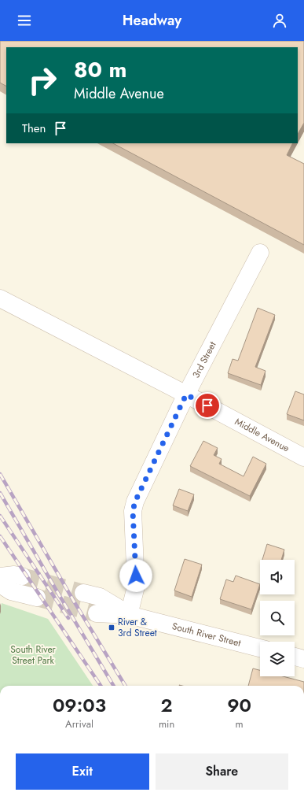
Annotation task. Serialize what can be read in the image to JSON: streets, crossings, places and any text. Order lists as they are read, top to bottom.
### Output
{
  "streets": {
    "street": ["3rd Street", "Middle Avenue", "South River Street"]
  },
  "crossings": [
    ["3rd Street", "Middle Avenue"],
    ["3rd Street", "South River Street"]
  ],
  "parks": ["South River Street Park"],
  "places": {
    "transit": ["River & 3rd Street"]
  },
  "page": {
    "header": "Headway",
    "turn": ["80 m", "Middle Avenue"],
    "then": "Then",
    "eta": [
      "09:03",
      "Arrival",
      "2",
      "min",
      "90",
      "m"
    ],
    "buttons": ["Exit", "Share"]
  }
}
